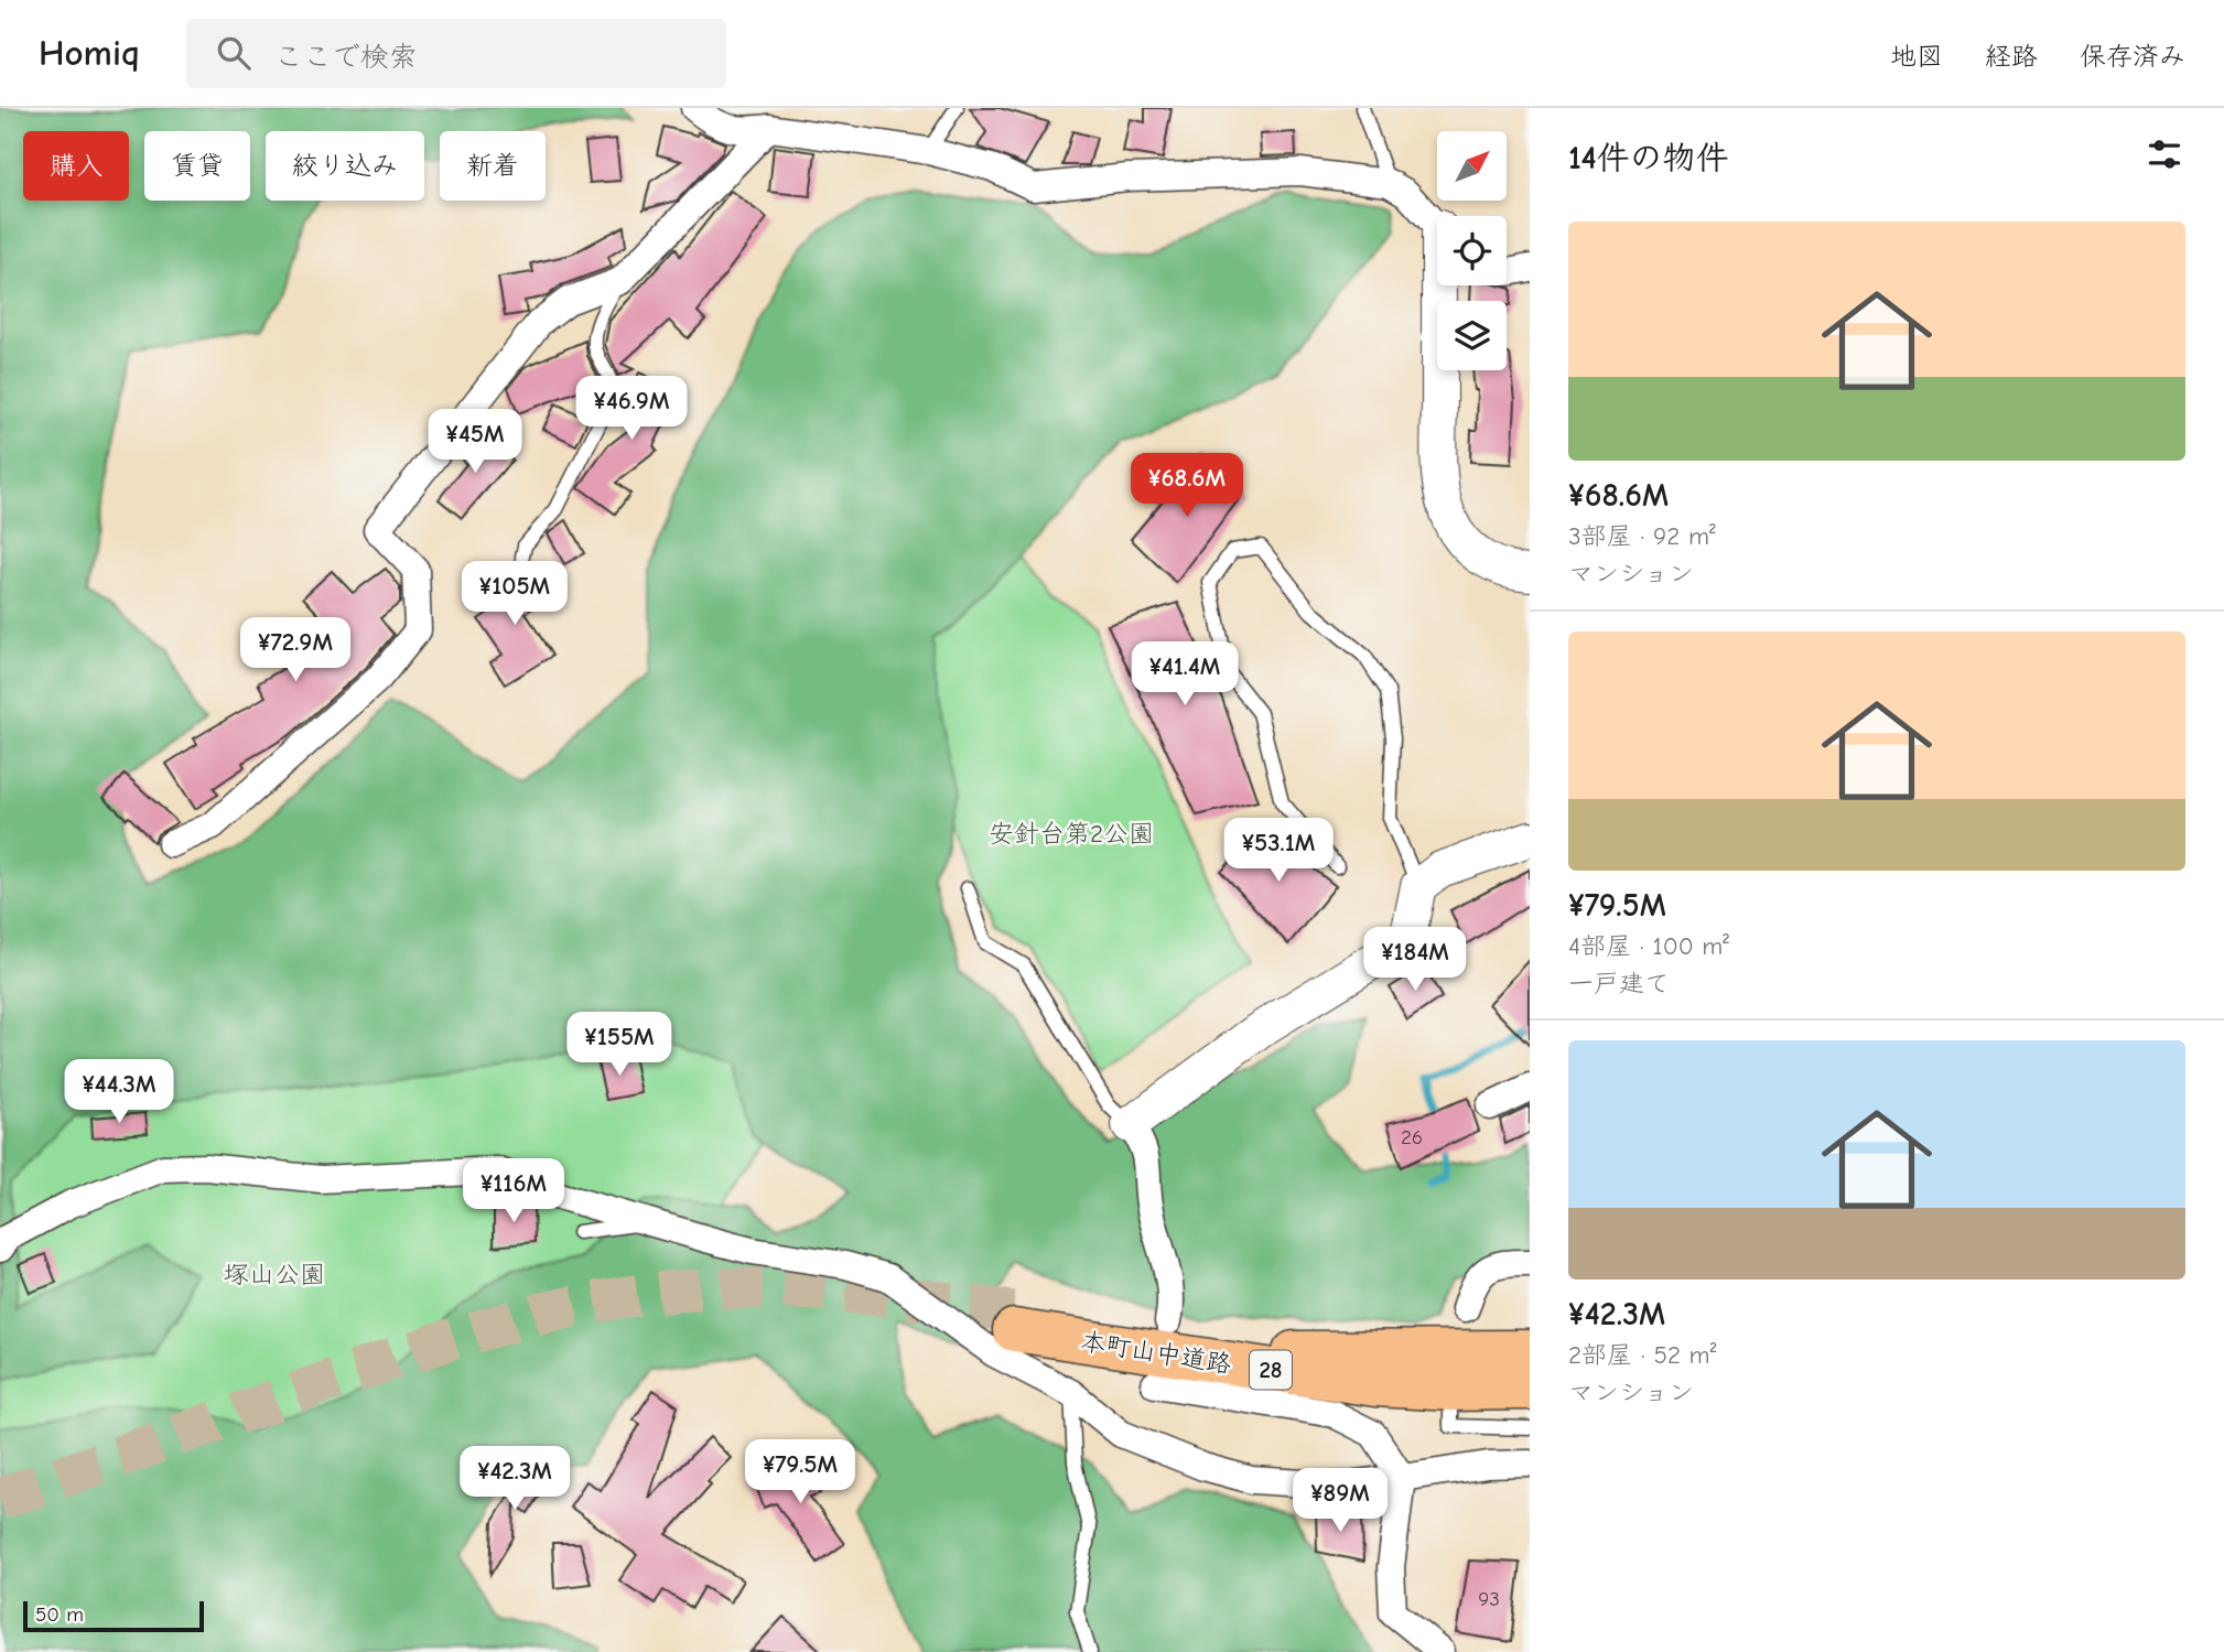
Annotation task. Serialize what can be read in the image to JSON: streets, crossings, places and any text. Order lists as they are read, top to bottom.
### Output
{
  "streets": {
    "highway": ["本町山中道路", "28"]
  },
  "parks": ["安針台第2公園", "塚山公園"],
  "house_numbers": ["26", "93"],
  "scale_bar": "50 m",
  "north": "top right",
  "page": {
    "header": "Homiq",
    "search": "ここで検索",
    "nav": ["地図", "経路", "保存済み"],
    "heading": "14件の物件",
    "chip": [
      "購入",
      "賃貸",
      "絞り込み",
      "新着"
    ],
    "list": [
      {
        "name": "¥68.6M",
        "note": "3部屋 · 92 m² · マンション"
      },
      {
        "name": "¥79.5M",
        "note": "4部屋 · 100 m² · 一戸建て"
      },
      {
        "name": "¥42.3M",
        "note": "2部屋 · 52 m² · マンション"
      }
    ],
    "price": [
      "¥46.9M",
      "¥45M",
      "¥68.6M",
      "¥105M",
      "¥72.9M",
      "¥41.4M",
      "¥53.1M",
      "¥184M",
      "¥155M",
      "¥44.3M",
      "¥116M",
      "¥79.5M",
      "¥42.3M",
      "¥89M"
    ],
    "scale": "50 m"
  }
}
